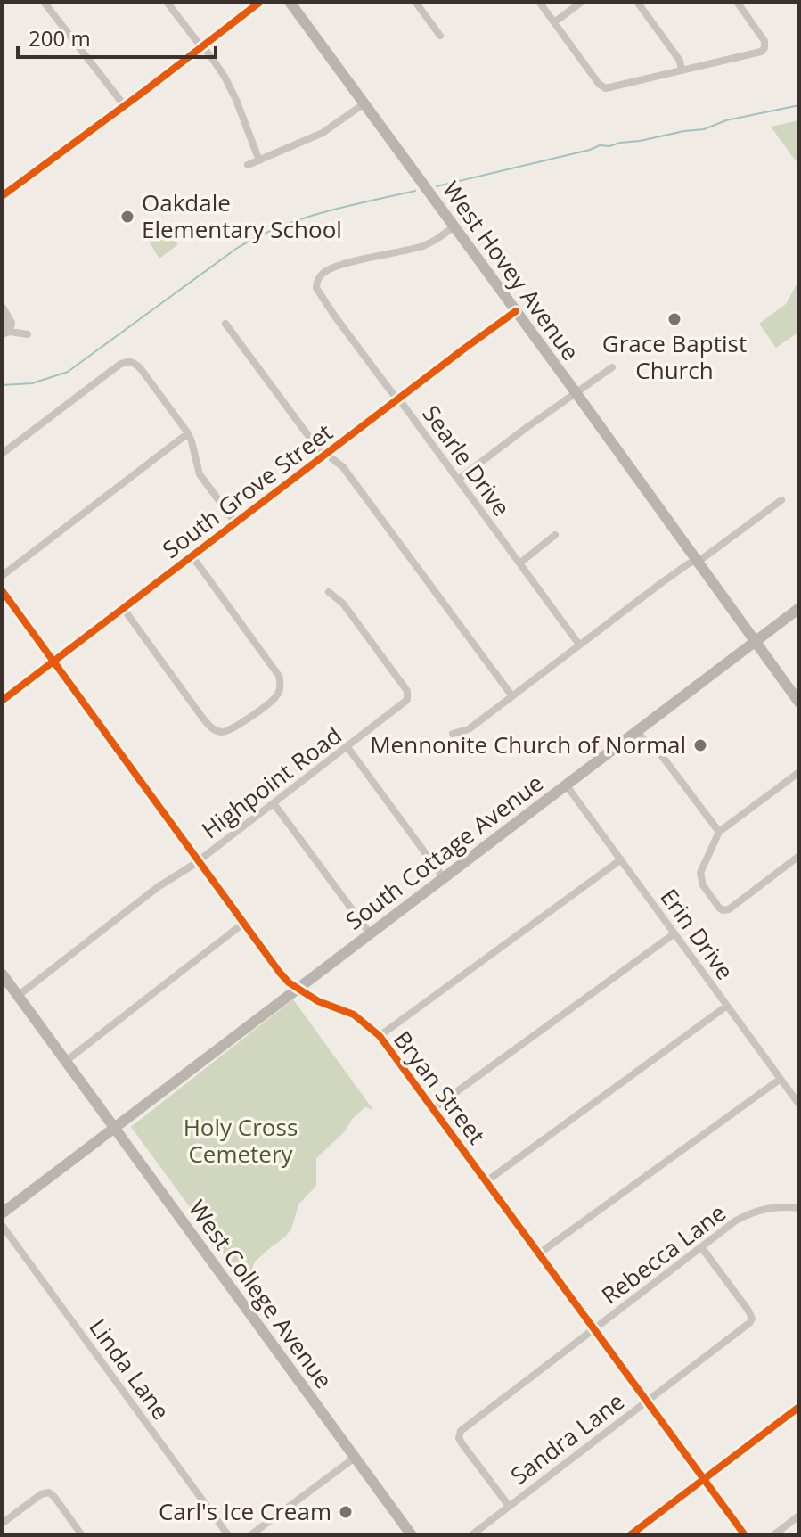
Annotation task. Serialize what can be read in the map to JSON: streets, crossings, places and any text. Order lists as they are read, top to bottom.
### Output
{
  "streets": {
    "main road": ["West Hovey Avenue", "South Cottage Avenue", "West College Avenue"],
    "street": [
      "Searle Drive",
      "South Grove Street",
      "Highpoint Road",
      "Erin Drive",
      "Bryan Street",
      "Rebecca Lane",
      "Linda Lane",
      "Sandra Lane"
    ]
  },
  "crossings": [
    ["West Hovey Avenue", "Searle Drive"],
    ["West Hovey Avenue", "South Grove Street"],
    ["West Hovey Avenue", "South Cottage Avenue"],
    ["Searle Drive", "South Grove Street"],
    ["South Grove Street", "Bryan Street"],
    ["Highpoint Road", "Bryan Street"],
    ["Highpoint Road", "West College Avenue"],
    ["South Cottage Avenue", "Erin Drive"],
    ["South Cottage Avenue", "Bryan Street"],
    ["South Cottage Avenue", "West College Avenue"],
    ["Bryan Street", "Rebecca Lane"],
    ["Bryan Street", "Sandra Lane"],
    ["Rebecca Lane", "Sandra Lane"]
  ],
  "parks": ["Holy Cross Cemetery"],
  "places": [
    "Oakdale Elementary School",
    "Grace Baptist Church",
    "Mennonite Church of Normal",
    "Carl's Ice Cream"
  ],
  "scale_bar": "200 m"
}
